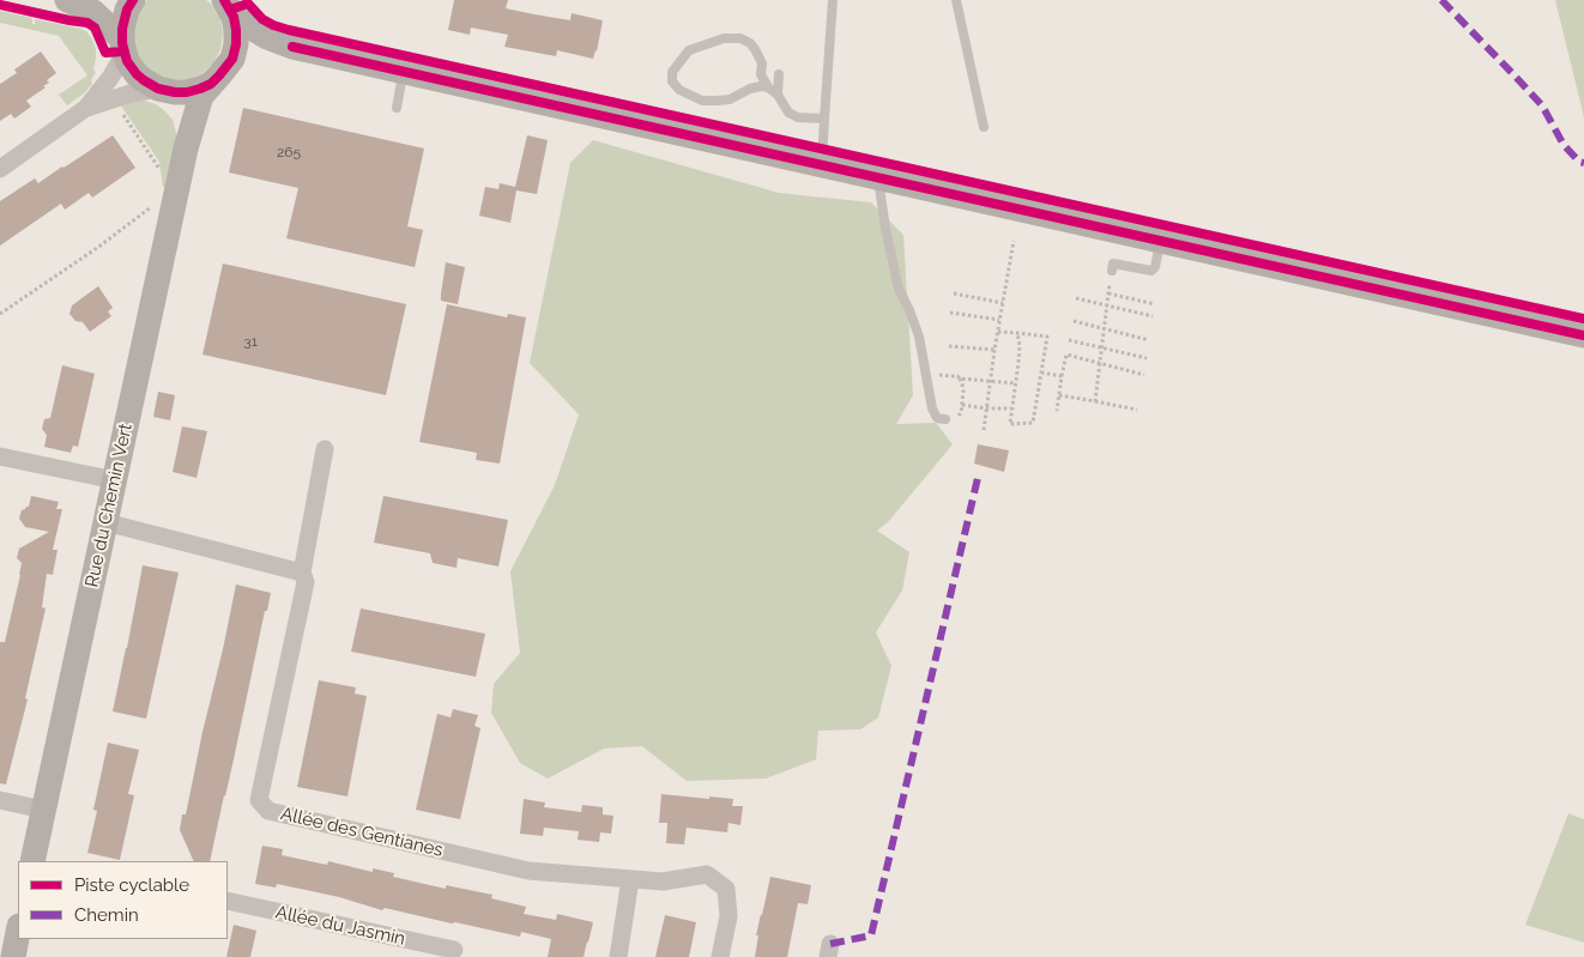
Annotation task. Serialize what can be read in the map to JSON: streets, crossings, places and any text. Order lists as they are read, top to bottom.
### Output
{
  "streets": {
    "street": ["Rue du Chemin Vert", "Allée des Gentianes", "Allée du Jasmin"]
  },
  "house_numbers": ["265", "31"],
  "legend": ["Piste cyclable", "Chemin"]
}
